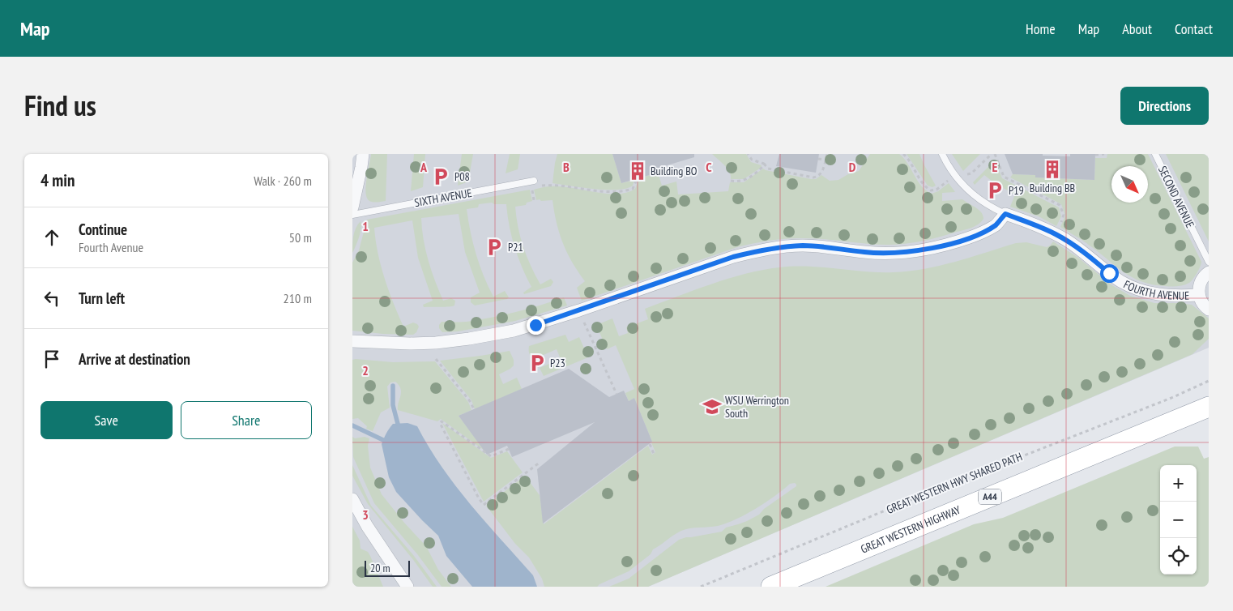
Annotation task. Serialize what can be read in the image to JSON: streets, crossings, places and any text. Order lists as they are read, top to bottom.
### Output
{
  "streets": {
    "highway": ["A44", "GREAT WESTERN HIGHWAY"],
    "street": ["FOURTH AVENUE"],
    "lane": ["SECOND AVENUE", "SIXTH AVENUE"],
    "path": ["GREAT WESTERN HWY SHARED PATH"]
  },
  "places": {
    "building": ["Building BB", "Building BO"],
    "parking": [
      "P08",
      "P19",
      "P21",
      "P23"
    ],
    "school or university": ["WSU Werrington South"]
  },
  "scale_bar": "20 m",
  "north": "bottom right",
  "page": {
    "header": "Map",
    "nav": [
      "Home",
      "Map",
      "About",
      "Contact"
    ],
    "title": "Find us",
    "buttons": [
      "Directions",
      ["Save", "Share"]
    ],
    "heading": ["4 min", "Walk · 260 m"],
    "list": [
      ["Continue", "Fourth Avenue", "50 m"],
      ["Turn left", "210 m"],
      "Arrive at destination"
    ],
    "map_buttons": ["+", "−"],
    "scale": "20 m"
  },
  "grid": {
    "columns": [
      "A",
      "B",
      "C",
      "D",
      "E"
    ],
    "rows": ["1", "2", "3"]
  }
}
